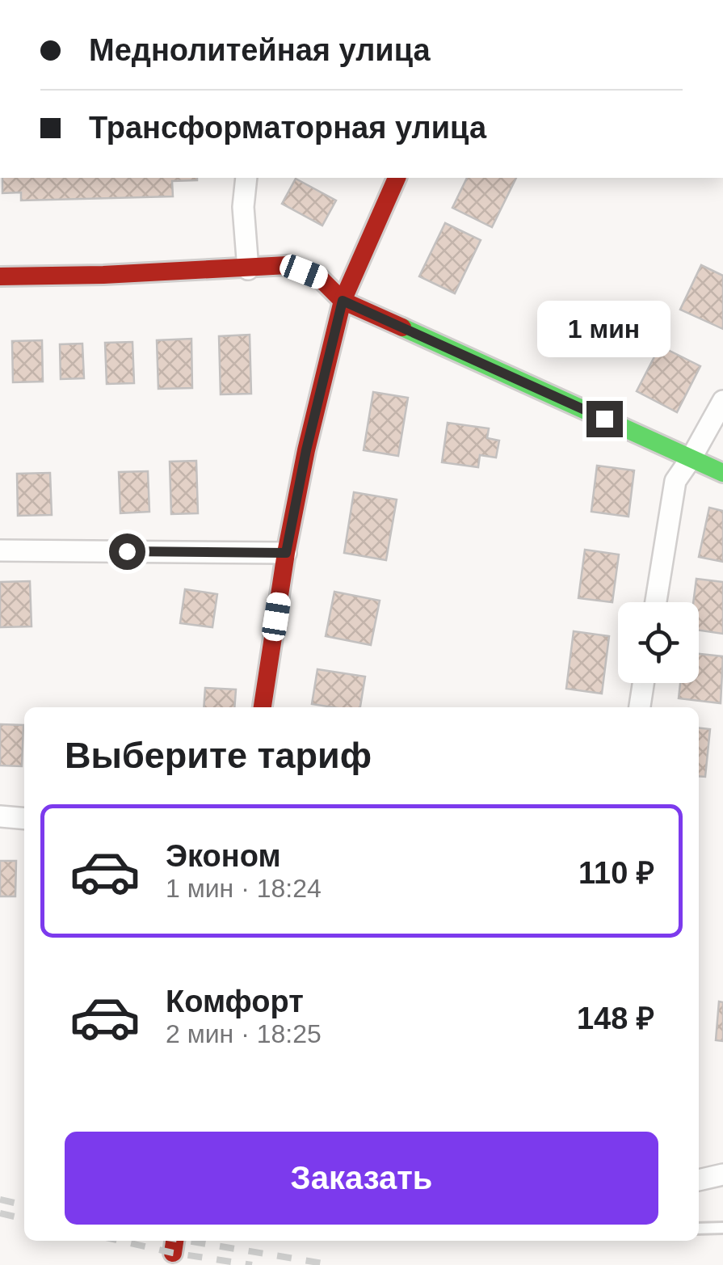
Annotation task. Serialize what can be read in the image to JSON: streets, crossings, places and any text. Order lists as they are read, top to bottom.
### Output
{
  "page": {
    "banner": ["Меднолитейная улица", "Трансформаторная улица"],
    "bubble": "1 мин",
    "heading": "Выберите тариф",
    "list": [
      {
        "name": "Эконом",
        "note": "1 мин · 18:24",
        "value": "110 ₽"
      },
      {
        "name": "Комфорт",
        "note": "2 мин · 18:25",
        "value": "148 ₽"
      }
    ],
    "buttons": "Заказать"
  }
}
